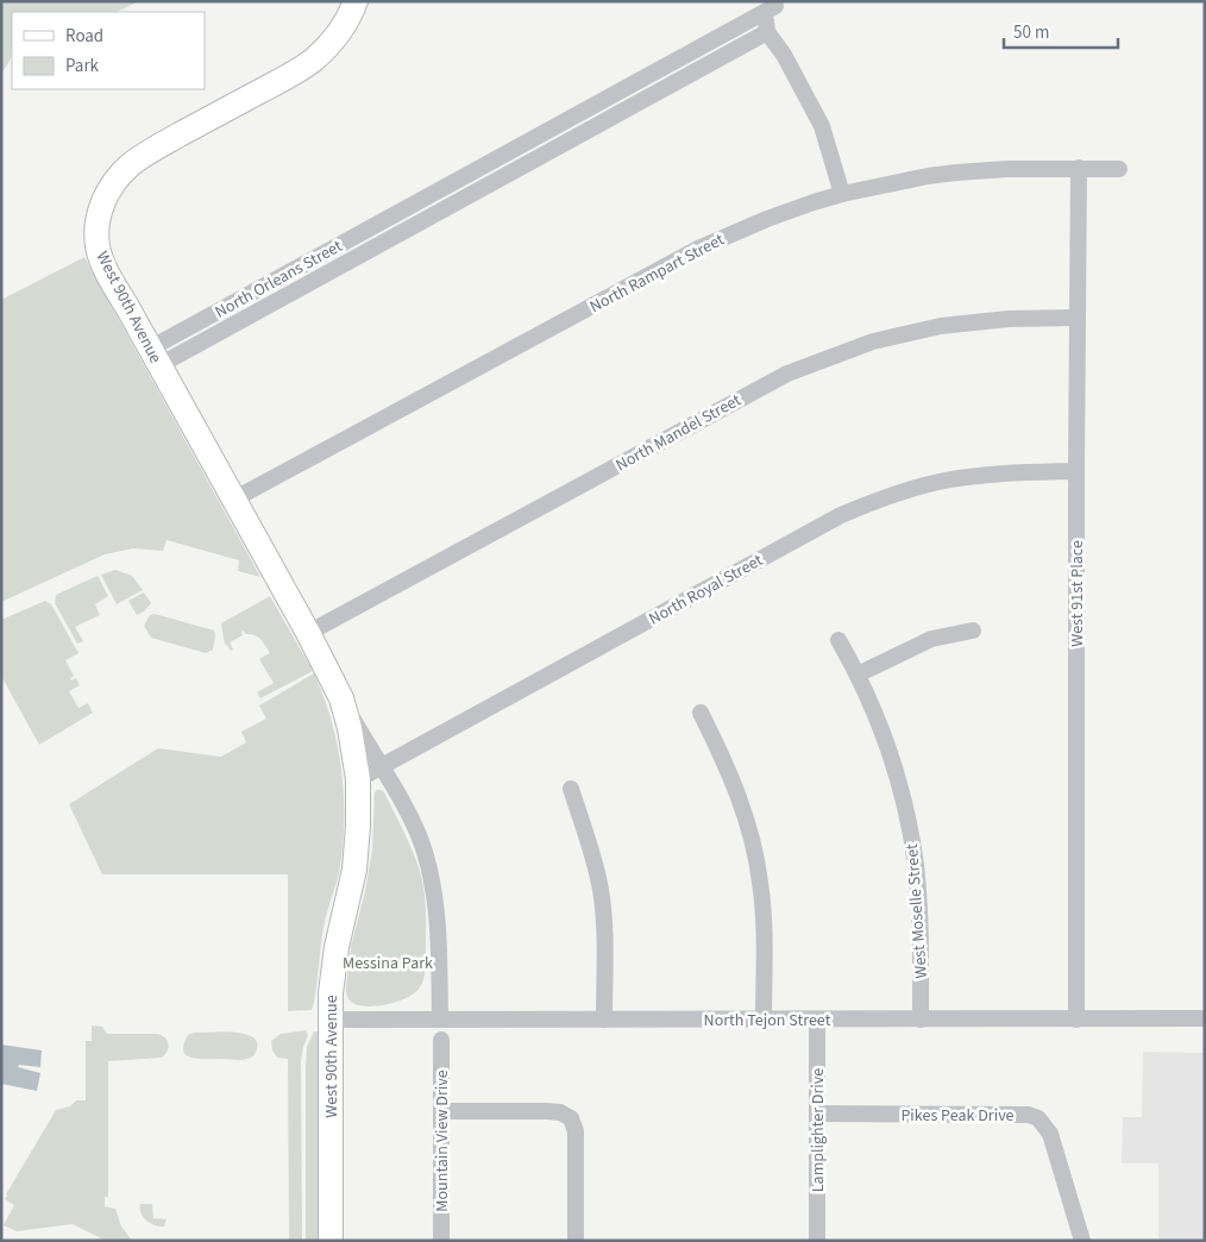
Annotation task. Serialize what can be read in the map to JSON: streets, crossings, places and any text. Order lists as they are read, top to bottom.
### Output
{
  "streets": {
    "street": [
      "North Rampart Street",
      "North Orleans Street",
      "West 90th Avenue",
      "North Mandel Street",
      "North Royal Street",
      "West 91st Place",
      "West Moselle Street",
      "North Tejon Street",
      "Pikes Peak Drive",
      "Lamplighter Drive",
      "Mountain View Drive"
    ]
  },
  "crossings": [
    ["North Rampart Street", "West 90th Avenue"],
    ["North Rampart Street", "West 91st Place"],
    ["North Orleans Street", "West 90th Avenue"],
    ["West 90th Avenue", "North Mandel Street"],
    ["West 90th Avenue", "North Royal Street"],
    ["West 90th Avenue", "North Tejon Street"],
    ["North Mandel Street", "West 91st Place"],
    ["North Royal Street", "West 91st Place"],
    ["West 91st Place", "North Tejon Street"],
    ["West Moselle Street", "North Tejon Street"],
    ["North Tejon Street", "Lamplighter Drive"],
    ["Pikes Peak Drive", "Lamplighter Drive"]
  ],
  "parks": ["Messina Park"],
  "legend": ["Road", "Park"],
  "scale_bar": "50 m"
}
